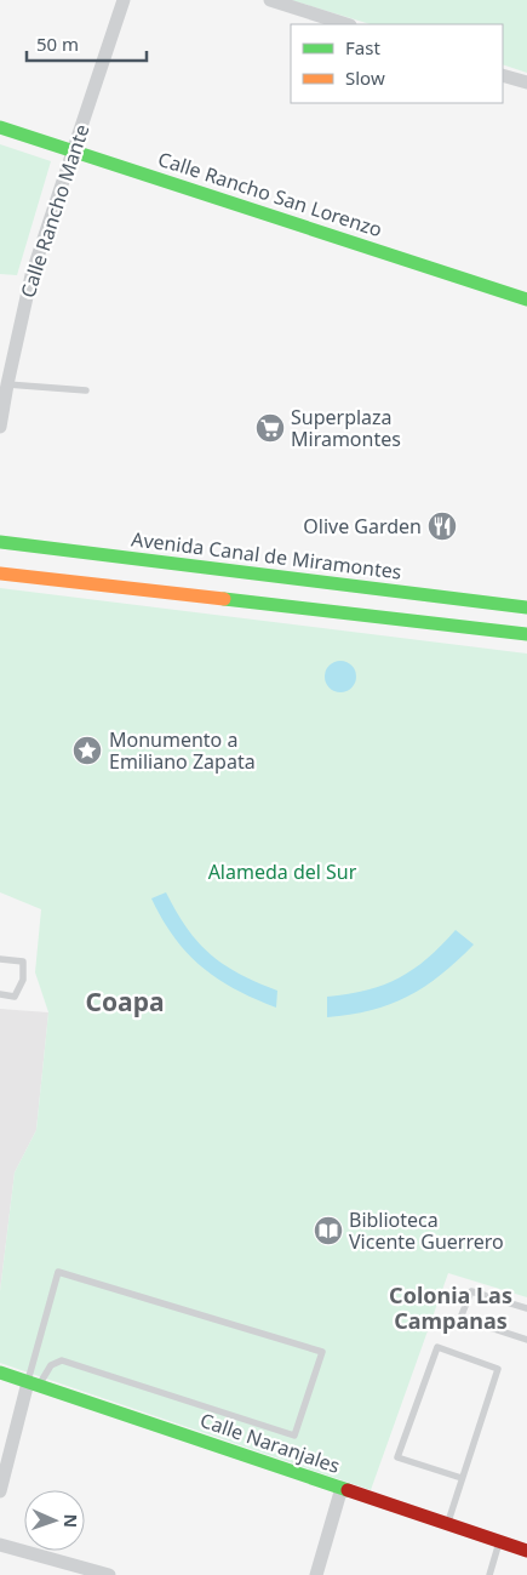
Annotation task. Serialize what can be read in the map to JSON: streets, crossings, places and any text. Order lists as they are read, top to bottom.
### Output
{
  "streets": {
    "street": [
      "Calle Rancho San Lorenzo",
      "Calle Rancho Mante",
      "Avenida Canal de Miramontes",
      "Calle Naranjales"
    ]
  },
  "crossings": [
    ["Calle Rancho San Lorenzo", "Calle Rancho Mante"]
  ],
  "districts": ["Coapa", "Colonia Las Campanas"],
  "parks": ["Alameda del Sur"],
  "places": {
    "supermarket": ["Superplaza Miramontes"],
    "restaurant": ["Olive Garden"],
    "place": ["Monumento a Emiliano Zapata"],
    "library": ["Biblioteca Vicente Guerrero"]
  },
  "legend": ["Fast", "Slow"],
  "scale_bar": "50 m",
  "north": "right"
}
